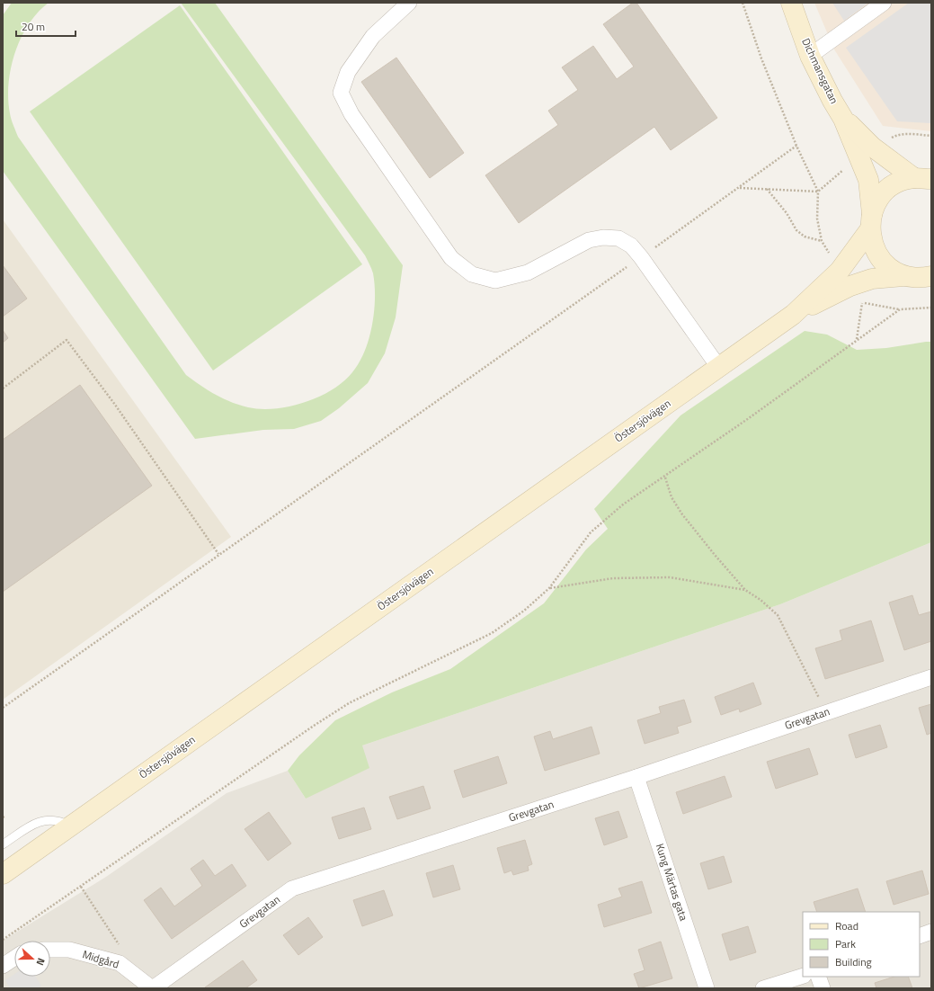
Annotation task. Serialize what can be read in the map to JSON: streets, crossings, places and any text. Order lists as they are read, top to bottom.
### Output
{
  "streets": {
    "main road": ["Dichmansgatan", "Östersjövägen"],
    "street": ["Grevgatan", "Kung Märtas gata", "Midgård"]
  },
  "crossings": [
    ["Dichmansgatan", "Östersjövägen"],
    ["Grevgatan", "Kung Märtas gata"],
    ["Grevgatan", "Midgård"]
  ],
  "legend": ["Road", "Park", "Building"],
  "scale_bar": "20 m",
  "north": "right"
}
